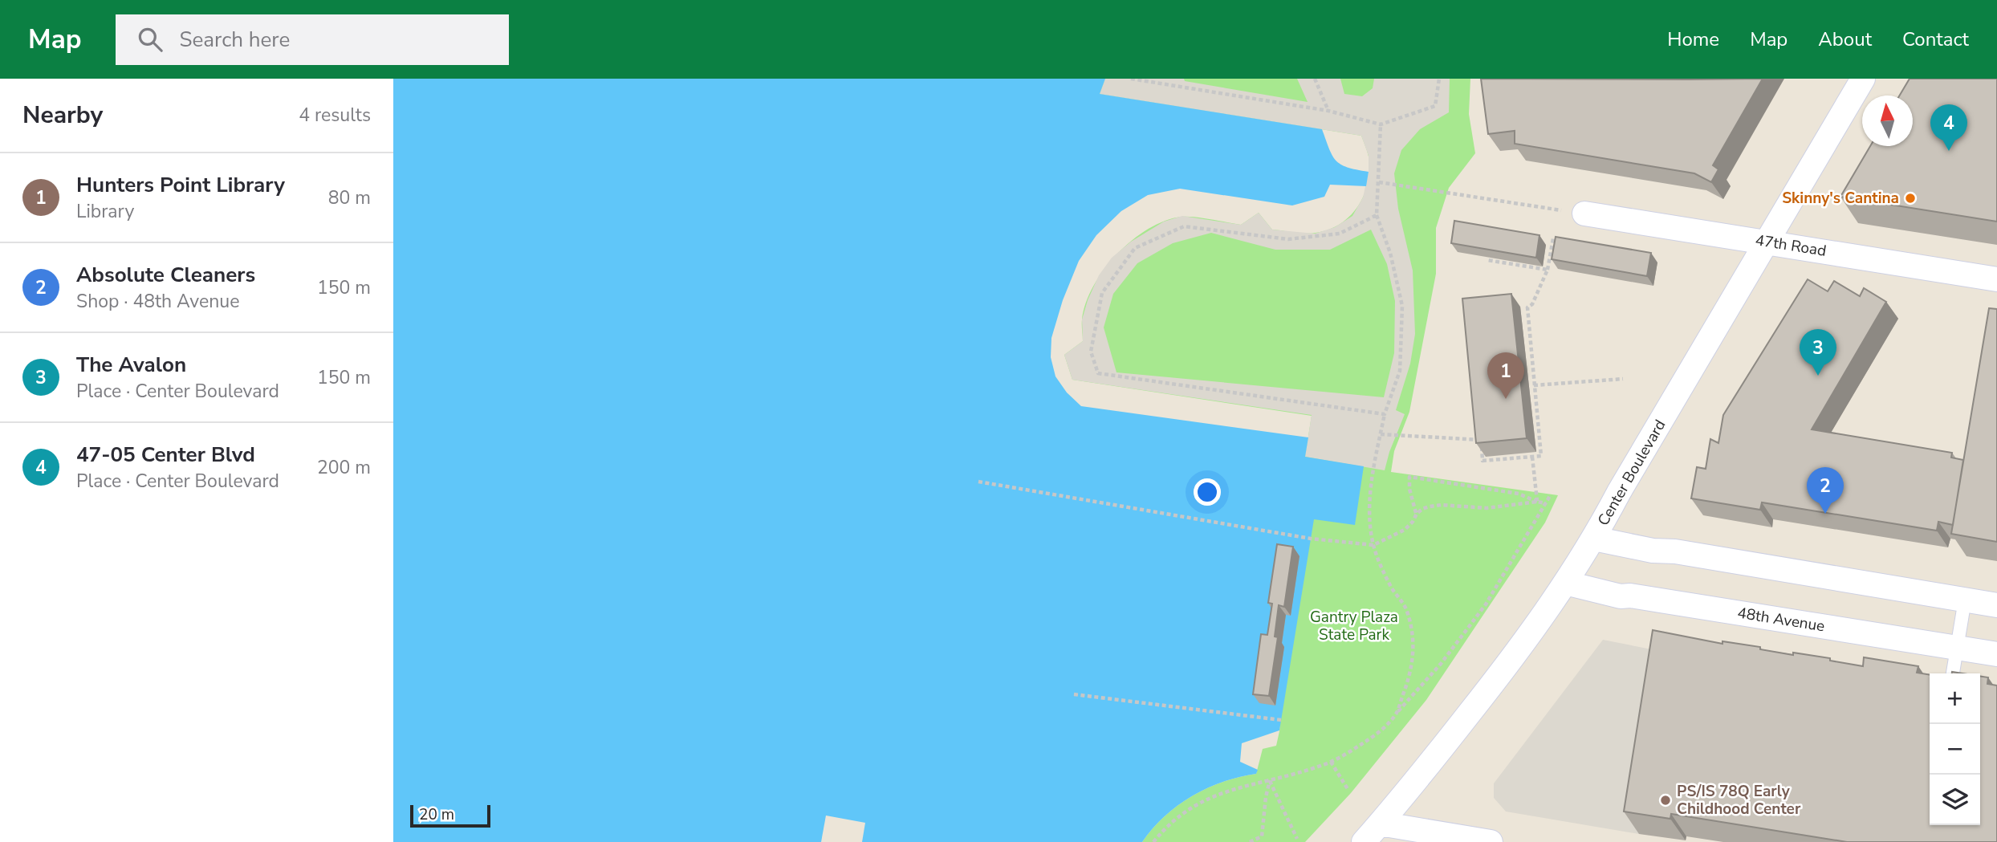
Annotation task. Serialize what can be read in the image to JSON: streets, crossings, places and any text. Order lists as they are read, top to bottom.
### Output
{
  "streets": {
    "street": ["47th Road", "Center Boulevard", "48th Avenue"]
  },
  "crossings": [
    ["47th Road", "Center Boulevard"],
    ["Center Boulevard", "48th Avenue"]
  ],
  "parks": ["Gantry Plaza State Park"],
  "places": ["Skinny's Cantina", "PS/IS 78Q Early Childhood Center"],
  "scale_bar": "20 m",
  "north": "top",
  "page": {
    "header": "Map",
    "search": "Search here",
    "nav": [
      "Home",
      "Map",
      "About",
      "Contact"
    ],
    "heading": ["Nearby", "4 results"],
    "pins": [
      "4",
      "3",
      "1",
      "2"
    ],
    "list": [
      {
        "mark": "1",
        "name": "Hunters Point Library",
        "note": "Library",
        "value": "80 m"
      },
      {
        "mark": "2",
        "name": "Absolute Cleaners",
        "note": "Shop · 48th Avenue",
        "value": "150 m"
      },
      {
        "mark": "3",
        "name": "The Avalon",
        "note": "Place · Center Boulevard",
        "value": "150 m"
      },
      {
        "mark": "4",
        "name": "47-05 Center Blvd",
        "note": "Place · Center Boulevard",
        "value": "200 m"
      }
    ],
    "map_buttons": ["+", "−"],
    "scale": "20 m"
  }
}
